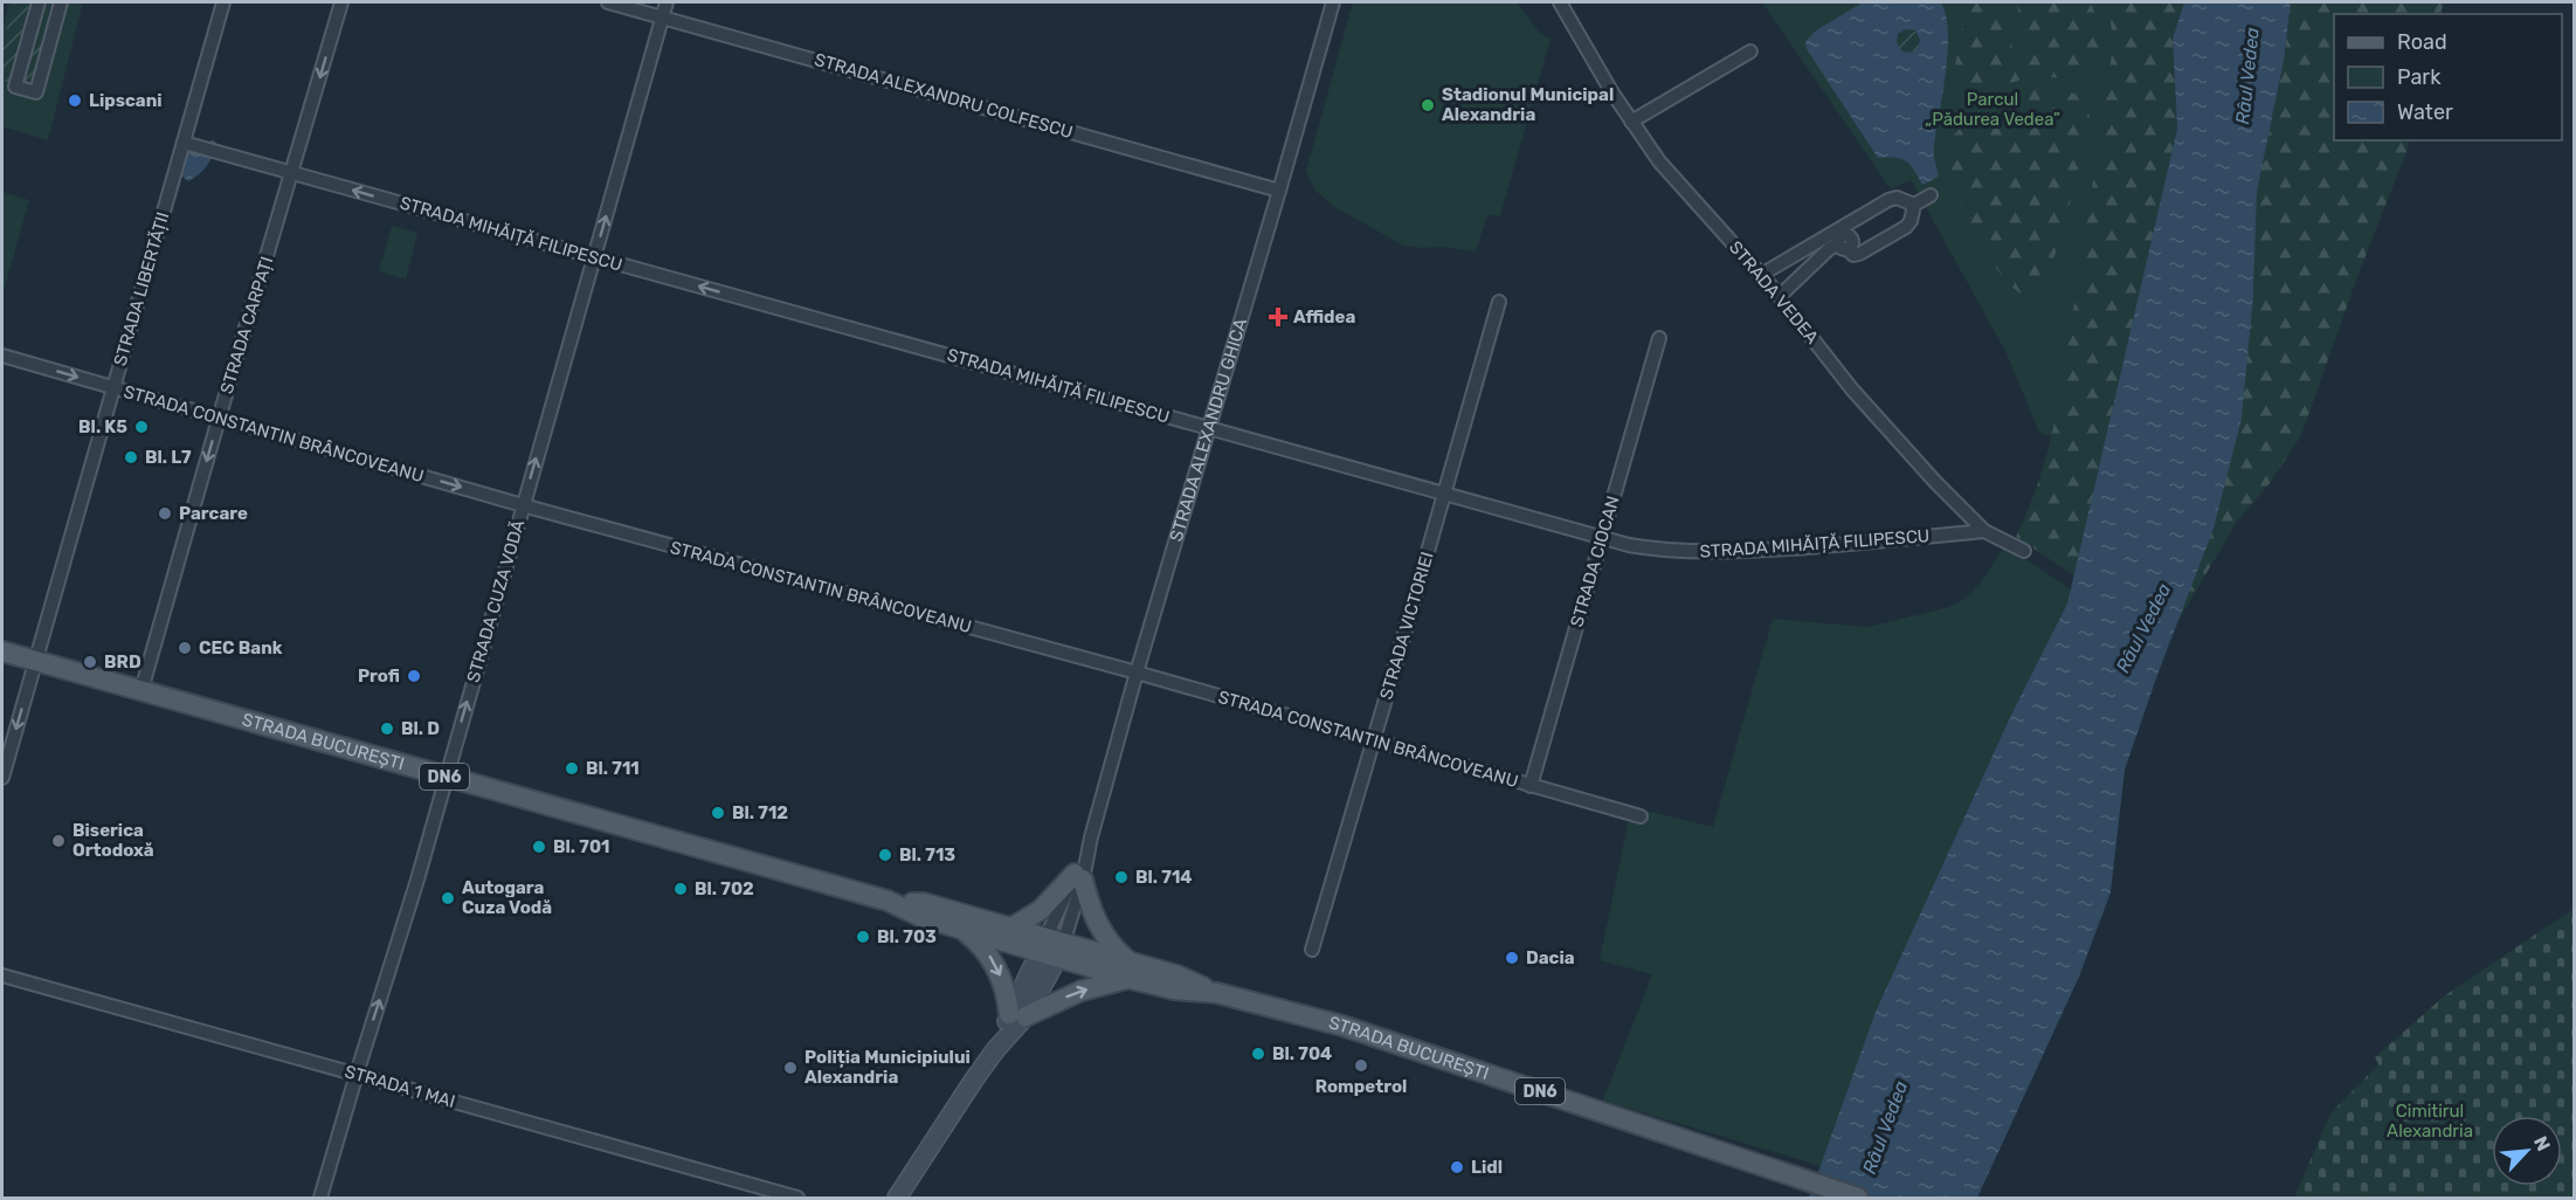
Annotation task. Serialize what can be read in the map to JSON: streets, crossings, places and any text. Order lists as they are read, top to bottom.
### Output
{
  "streets": {
    "main road": ["STRADA BUCUREȘTI", "DN6"],
    "street": [
      "STRADA ALEXANDRU COLFESCU",
      "STRADA MIHĂIȚĂ FILIPESCU",
      "STRADA LIBERTĂȚII",
      "STRADA VEDEA",
      "STRADA CARPAȚI",
      "STRADA ALEXANDRU GHICA",
      "STRADA CONSTANTIN BRÂNCOVEANU",
      "STRADA CIOCAN",
      "STRADA CUZA VODĂ",
      "STRADA VICTORIEI",
      "STRADA 1 MAI"
    ]
  },
  "crossings": [
    ["STRADA ALEXANDRU COLFESCU", "STRADA ALEXANDRU GHICA"],
    ["STRADA ALEXANDRU COLFESCU", "STRADA CUZA VODĂ"],
    ["STRADA MIHĂIȚĂ FILIPESCU", "STRADA LIBERTĂȚII"],
    ["STRADA MIHĂIȚĂ FILIPESCU", "STRADA VEDEA"],
    ["STRADA MIHĂIȚĂ FILIPESCU", "STRADA CARPAȚI"],
    ["STRADA MIHĂIȚĂ FILIPESCU", "STRADA ALEXANDRU GHICA"],
    ["STRADA MIHĂIȚĂ FILIPESCU", "STRADA CIOCAN"],
    ["STRADA MIHĂIȚĂ FILIPESCU", "STRADA CUZA VODĂ"],
    ["STRADA MIHĂIȚĂ FILIPESCU", "STRADA VICTORIEI"],
    ["STRADA LIBERTĂȚII", "STRADA CONSTANTIN BRÂNCOVEANU"],
    ["STRADA LIBERTĂȚII", "STRADA BUCUREȘTI"],
    ["STRADA CARPAȚI", "STRADA CONSTANTIN BRÂNCOVEANU"],
    ["STRADA CARPAȚI", "STRADA BUCUREȘTI"],
    ["STRADA ALEXANDRU GHICA", "STRADA CONSTANTIN BRÂNCOVEANU"],
    ["STRADA ALEXANDRU GHICA", "STRADA BUCUREȘTI"],
    ["STRADA CONSTANTIN BRÂNCOVEANU", "STRADA CIOCAN"],
    ["STRADA CONSTANTIN BRÂNCOVEANU", "STRADA CUZA VODĂ"],
    ["STRADA CONSTANTIN BRÂNCOVEANU", "STRADA VICTORIEI"],
    ["STRADA CUZA VODĂ", "STRADA BUCUREȘTI"],
    ["STRADA CUZA VODĂ", "STRADA 1 MAI"]
  ],
  "one_way": ["STRADA MIHĂIȚĂ FILIPESCU", "STRADA CARPAȚI", "STRADA CUZA VODĂ"],
  "water": ["Râul Vedea"],
  "parks": ["Parcul „Pădurea Vedea”", "Cimitirul Alexandria"],
  "places": {
    "other": [
      "Lipscani",
      "Stadionul Municipal Alexandria",
      "Bl. K5",
      "Bl. L7",
      "Parcare",
      "CEC Bank",
      "BRD",
      "Profi",
      "Bl. D",
      "Bl. 711",
      "Bl. 712",
      "Biserica Ortodoxă",
      "Bl. 701",
      "Bl. 713",
      "Bl. 714",
      "Bl. 702",
      "Autogara Cuza Vodă",
      "Bl. 703",
      "Dacia",
      "Bl. 704",
      "Rompetrol",
      "Poliția Municipiului Alexandria",
      "Lidl"
    ],
    "health": ["Affidea"]
  },
  "legend": ["Road", "Park", "Water"],
  "north": "top right"
}
